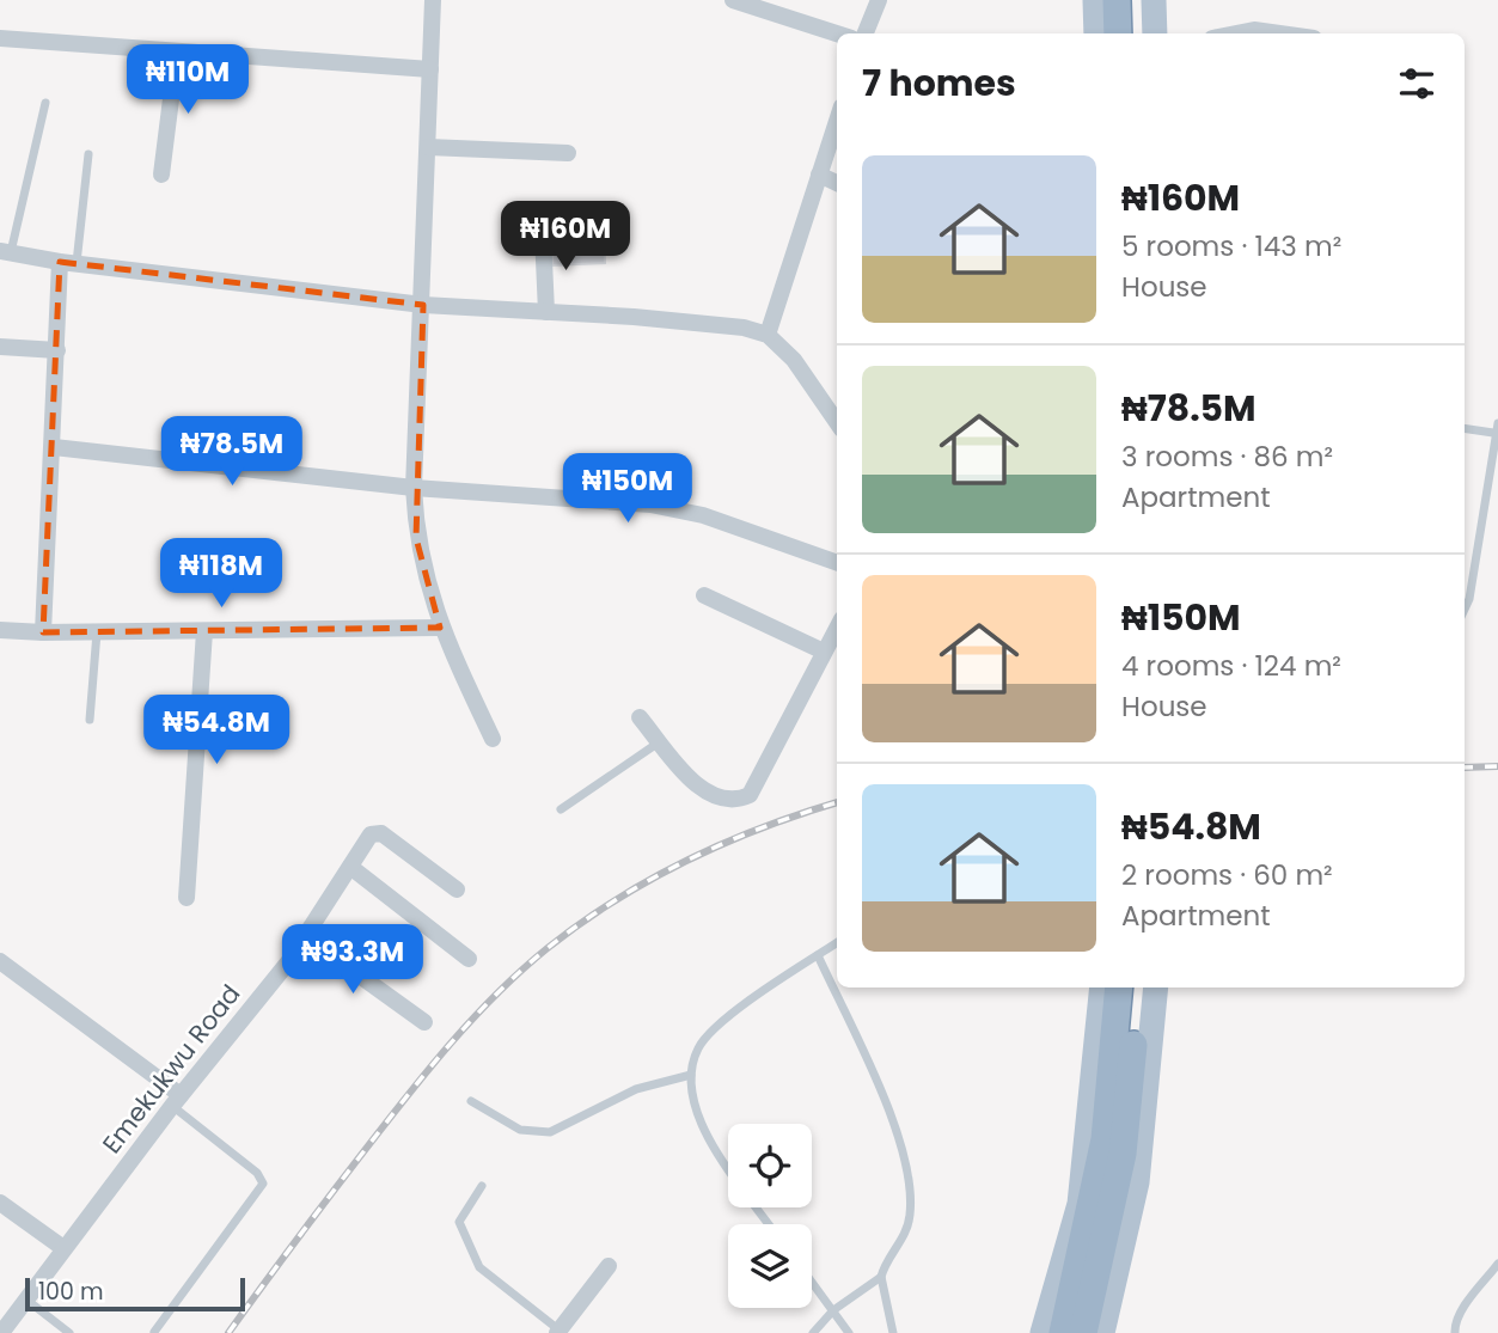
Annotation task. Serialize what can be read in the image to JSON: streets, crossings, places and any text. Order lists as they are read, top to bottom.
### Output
{
  "streets": {
    "street": ["Emekukwu Road"]
  },
  "scale_bar": "100 m",
  "page": {
    "heading": "7 homes",
    "price": [
      "₦110M",
      "₦160M",
      "₦78.5M",
      "₦150M",
      "₦118M",
      "₦54.8M",
      "₦93.3M"
    ],
    "list": [
      {
        "name": "₦160M",
        "note": "5 rooms · 143 m² · House"
      },
      {
        "name": "₦78.5M",
        "note": "3 rooms · 86 m² · Apartment"
      },
      {
        "name": "₦150M",
        "note": "4 rooms · 124 m² · House"
      },
      {
        "name": "₦54.8M",
        "note": "2 rooms · 60 m² · Apartment"
      }
    ],
    "scale": "100 m"
  }
}
